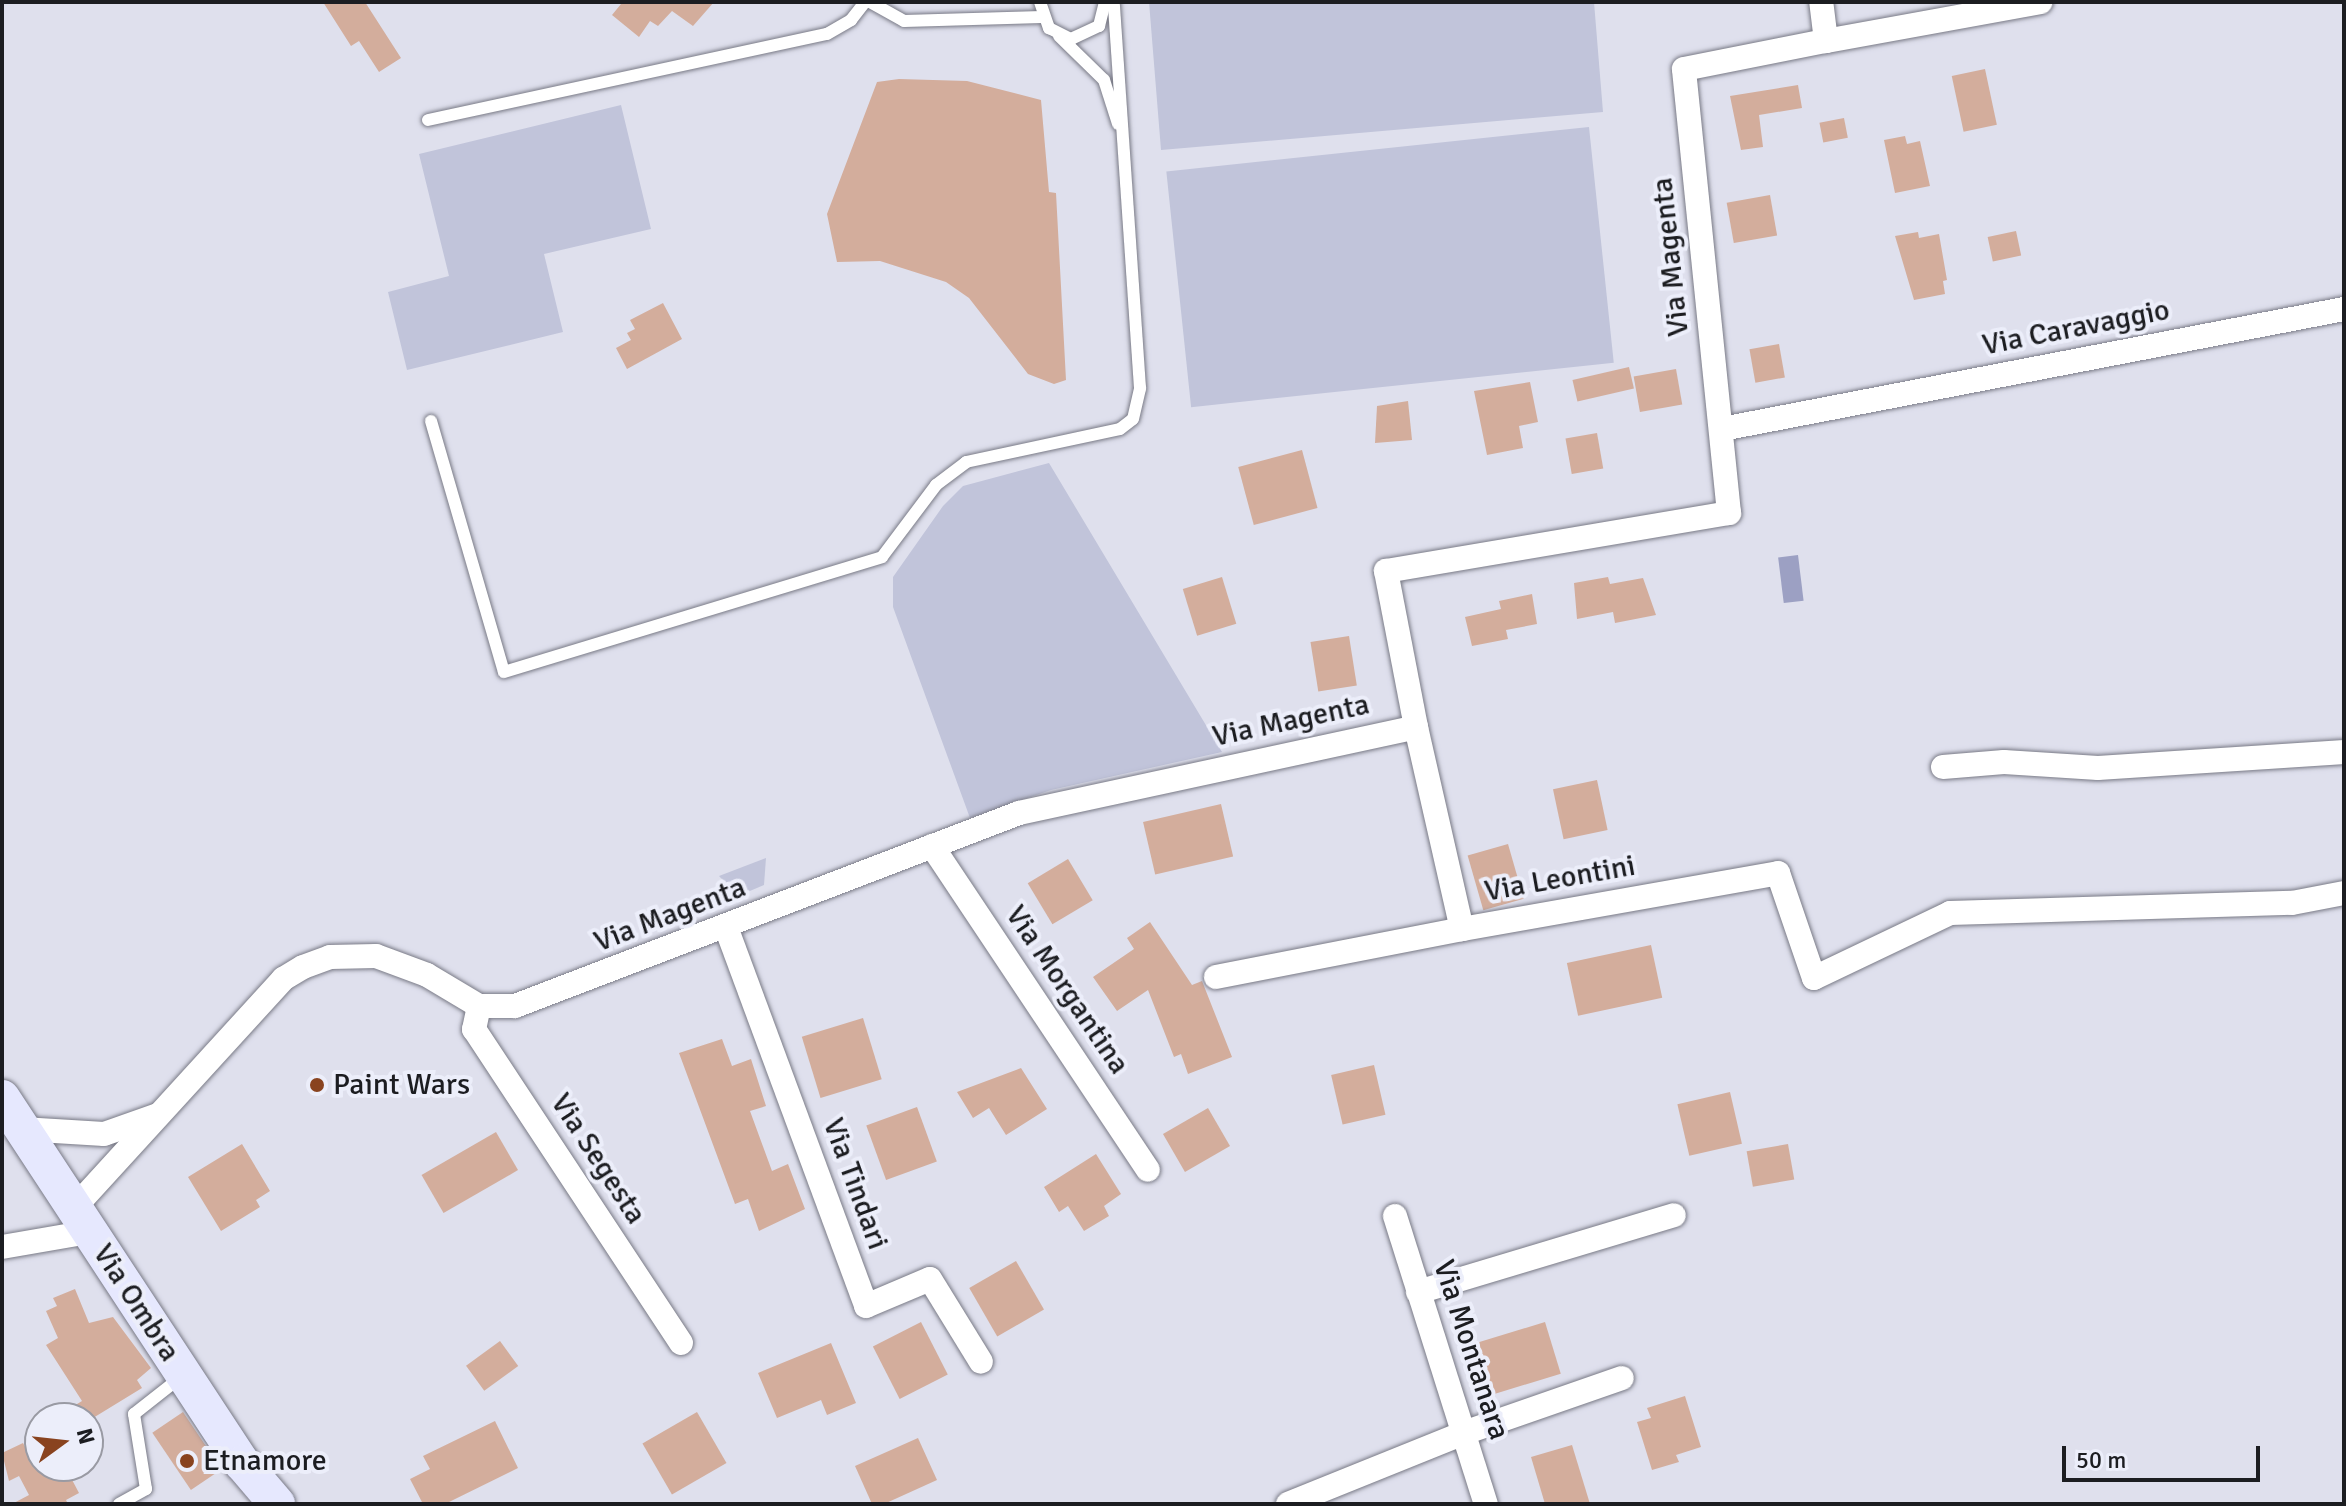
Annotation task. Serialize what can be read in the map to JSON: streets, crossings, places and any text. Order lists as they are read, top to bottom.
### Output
{
  "streets": {
    "main road": ["Via Ombra"],
    "street": [
      "Via Magenta",
      "Via Caravaggio",
      "Via Leontini",
      "Via Morgantina",
      "Via Segesta",
      "Via Tindari",
      "Via Montanara"
    ]
  },
  "crossings": [
    ["Via Magenta", "Via Caravaggio"],
    ["Via Magenta", "Via Leontini"],
    ["Via Magenta", "Via Morgantina"],
    ["Via Magenta", "Via Segesta"],
    ["Via Magenta", "Via Tindari"]
  ],
  "places": ["Paint Wars", "Etnamore"],
  "scale_bar": "50 m",
  "north": "right"
}
